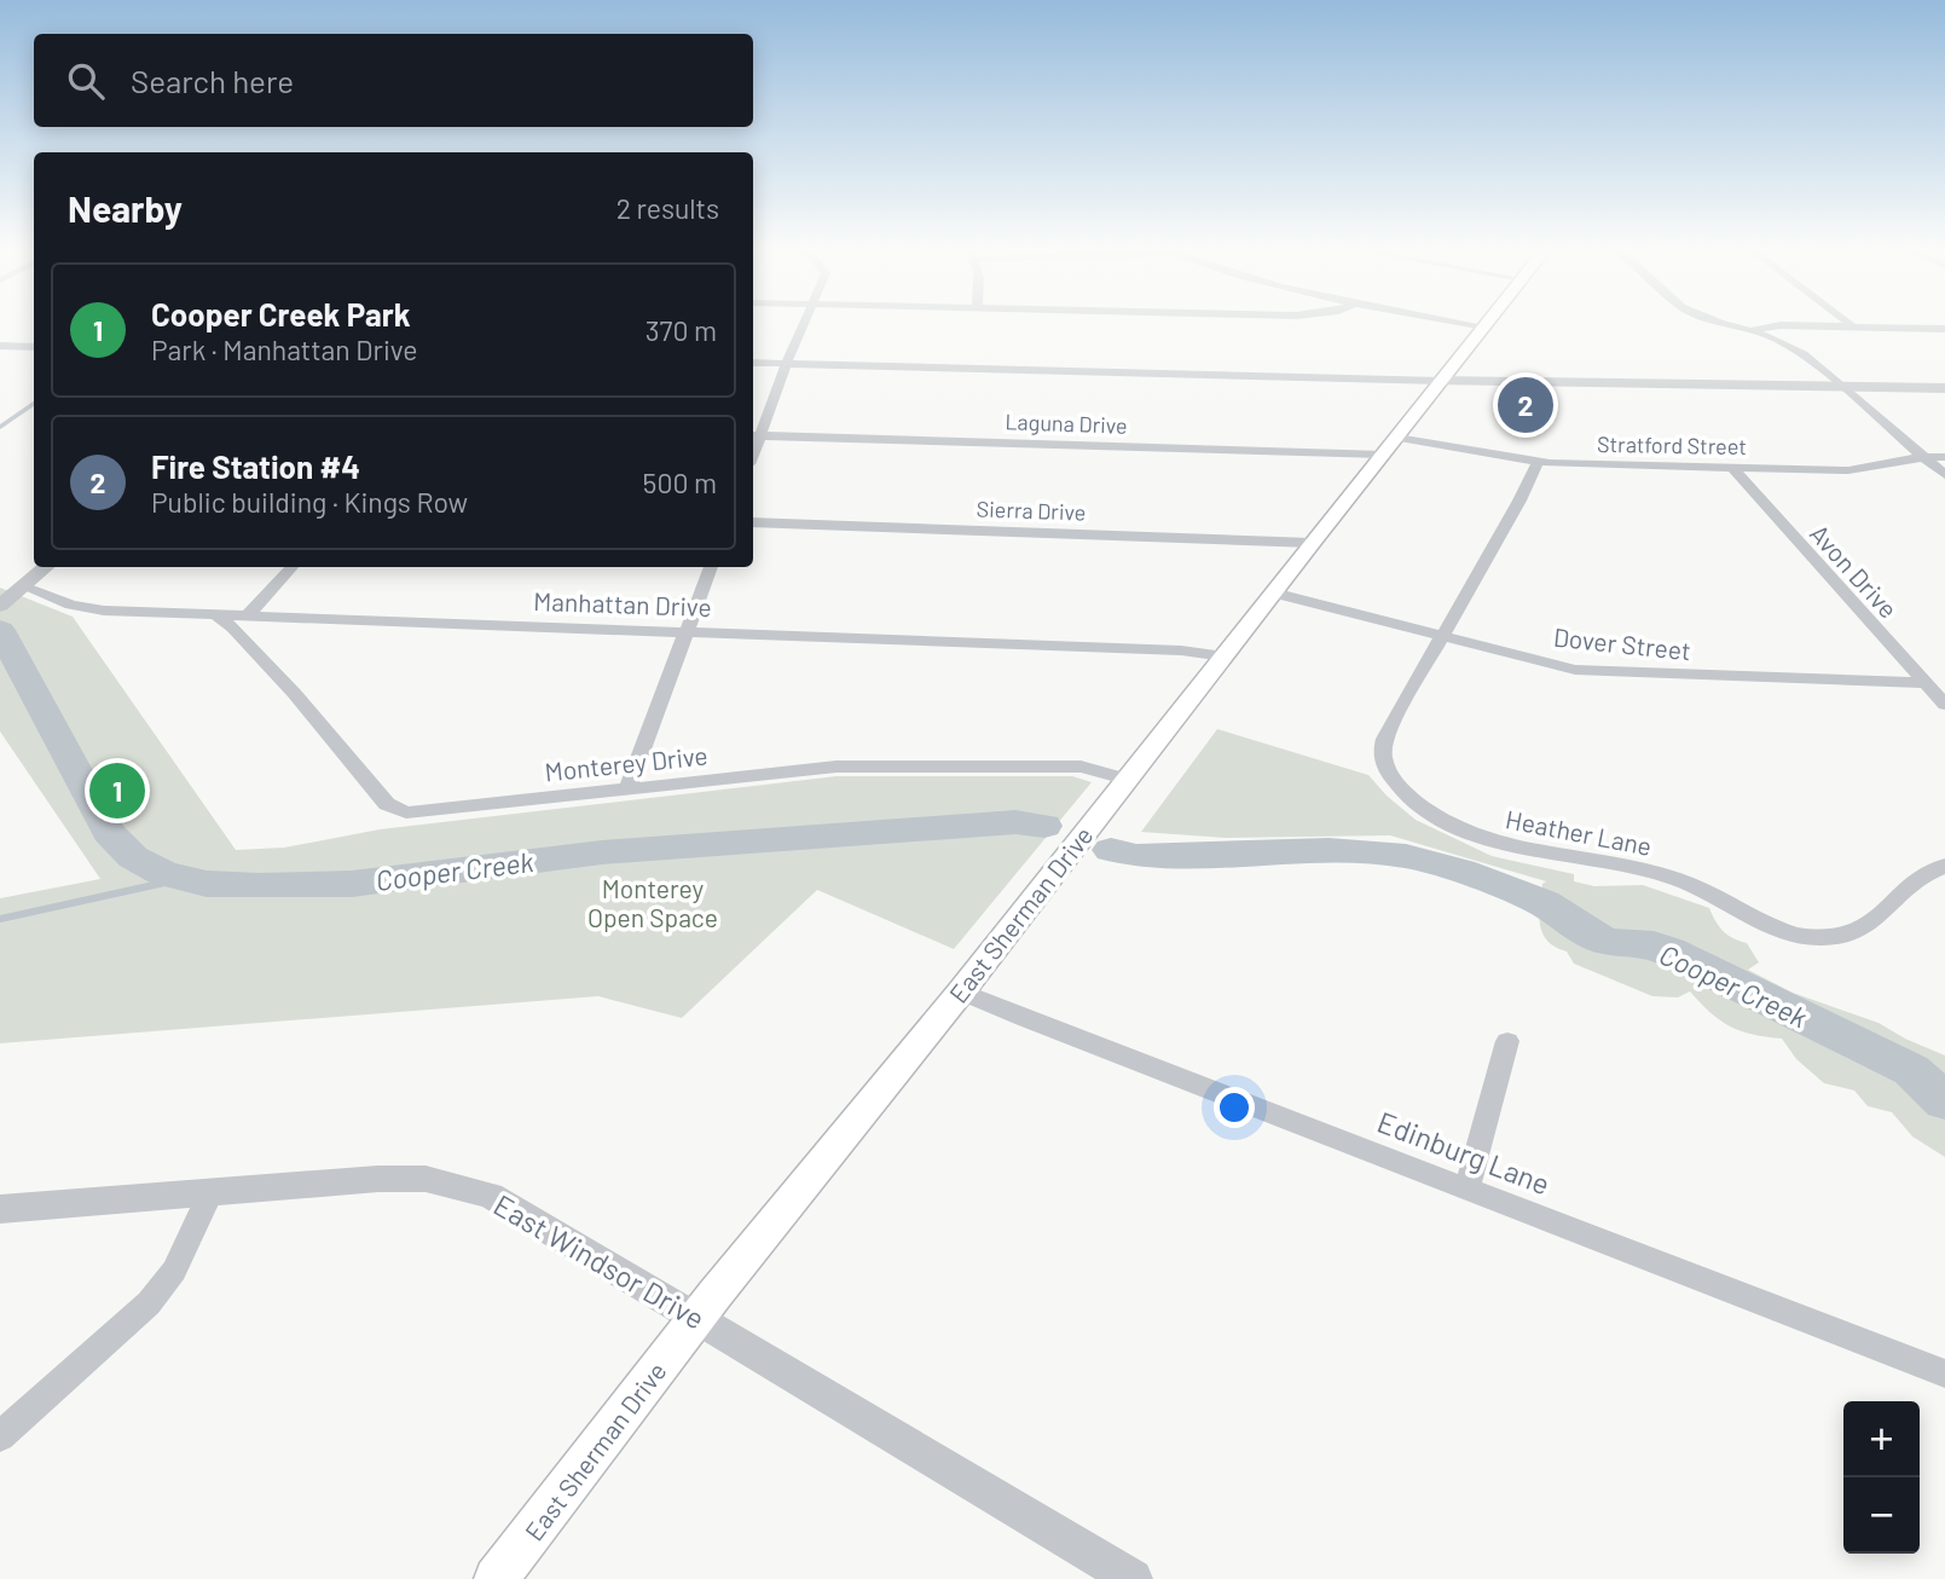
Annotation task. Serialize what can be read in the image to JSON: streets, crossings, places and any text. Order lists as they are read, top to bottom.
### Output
{
  "streets": {
    "main road": ["East Sherman Drive"],
    "street": [
      "Laguna Drive",
      "Stratford Street",
      "Sierra Drive",
      "Avon Drive",
      "Manhattan Drive",
      "Dover Street",
      "Monterey Drive",
      "Heather Lane",
      "Edinburg Lane",
      "East Windsor Drive"
    ]
  },
  "crossings": [
    ["Laguna Drive", "East Sherman Drive"],
    ["Stratford Street", "Avon Drive"],
    ["Stratford Street", "Heather Lane"],
    ["Stratford Street", "East Sherman Drive"],
    ["Sierra Drive", "East Sherman Drive"],
    ["Avon Drive", "Dover Street"],
    ["Manhattan Drive", "Monterey Drive"],
    ["Manhattan Drive", "East Sherman Drive"],
    ["Dover Street", "Heather Lane"],
    ["Dover Street", "East Sherman Drive"],
    ["Monterey Drive", "East Sherman Drive"],
    ["East Sherman Drive", "Edinburg Lane"],
    ["East Sherman Drive", "East Windsor Drive"]
  ],
  "water": ["Cooper Creek"],
  "parks": ["Monterey Open Space"],
  "page": {
    "search": "Search here",
    "heading": ["Nearby", "2 results"],
    "list": [
      {
        "mark": "1",
        "name": "Cooper Creek Park",
        "note": "Park · Manhattan Drive",
        "value": "370 m"
      },
      {
        "mark": "2",
        "name": "Fire Station #4",
        "note": "Public building · Kings Row",
        "value": "500 m"
      }
    ],
    "pins": ["2", "1"],
    "map_buttons": ["+", "−"]
  }
}
